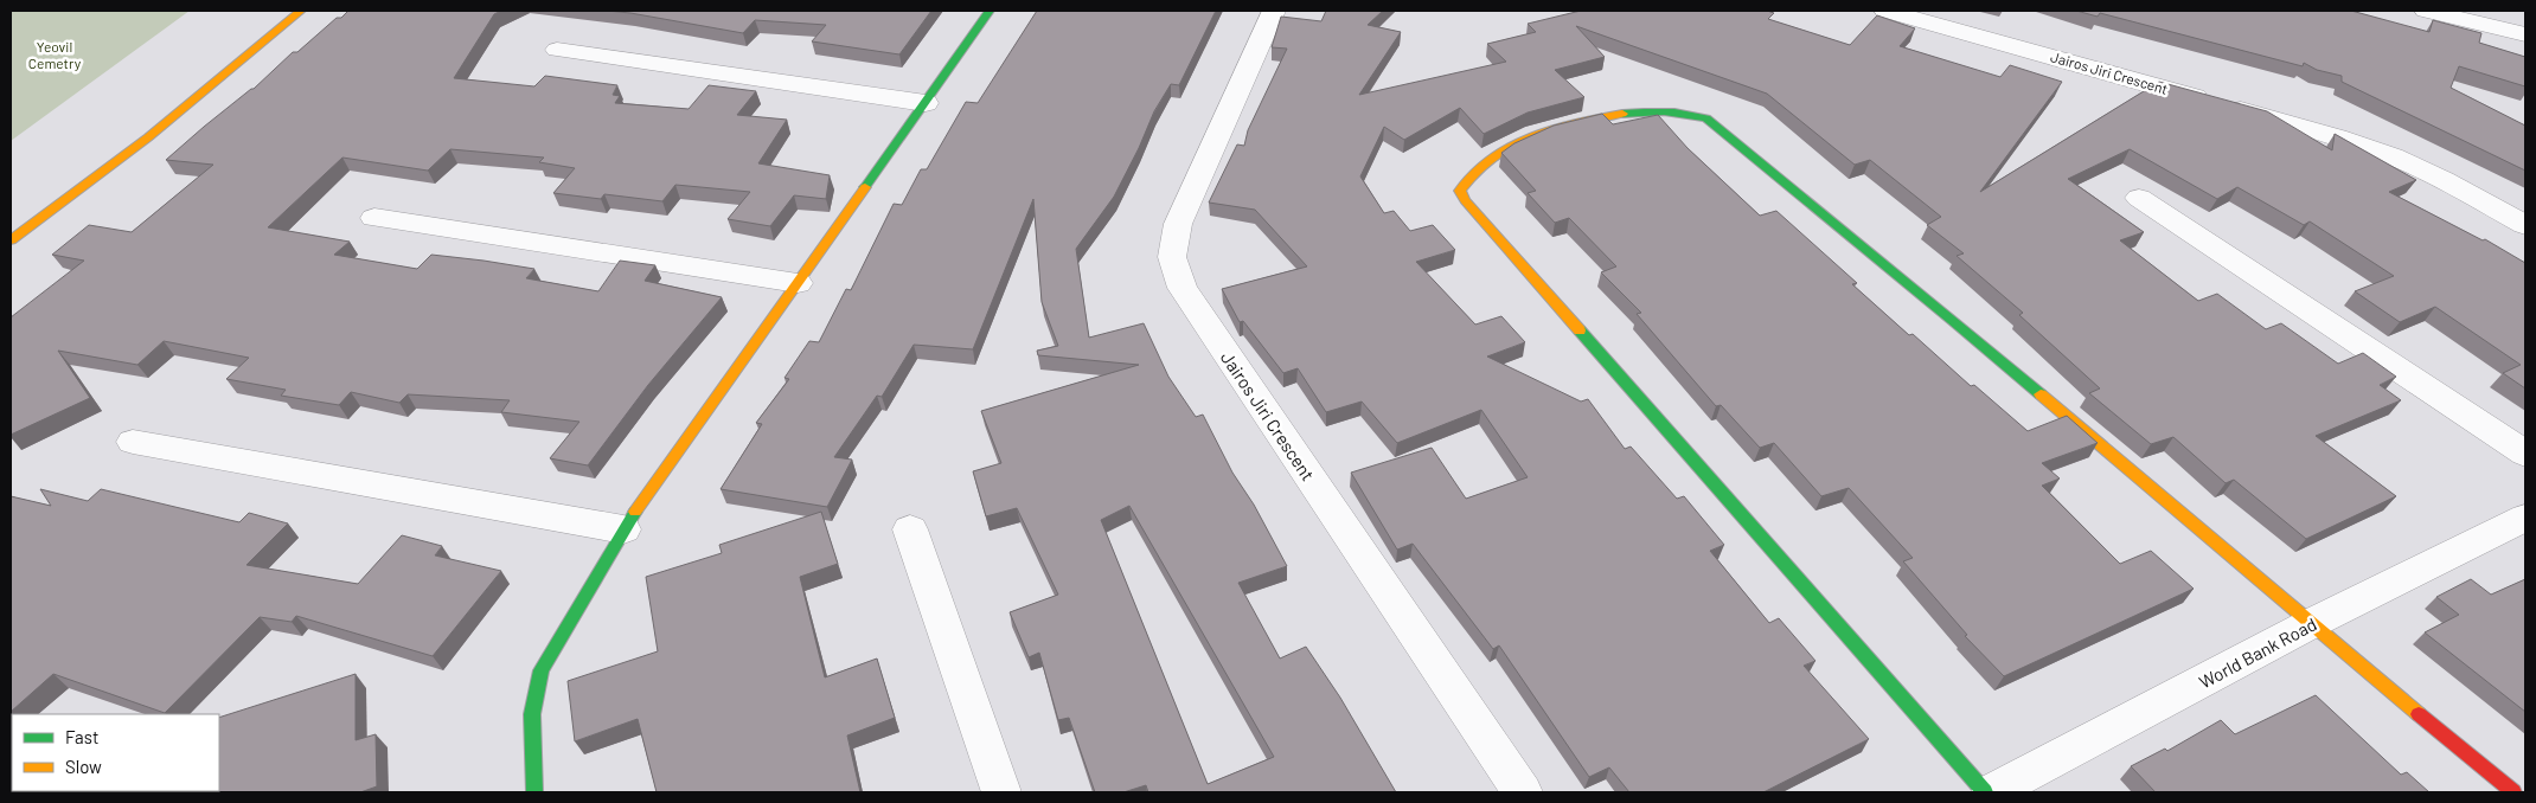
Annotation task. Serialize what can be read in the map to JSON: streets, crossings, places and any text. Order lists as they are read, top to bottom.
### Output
{
  "streets": {
    "street": ["Jairos Jiri Crescent", "World Bank Road"]
  },
  "parks": ["Yeovil Cemetry"],
  "legend": ["Fast", "Slow"]
}
